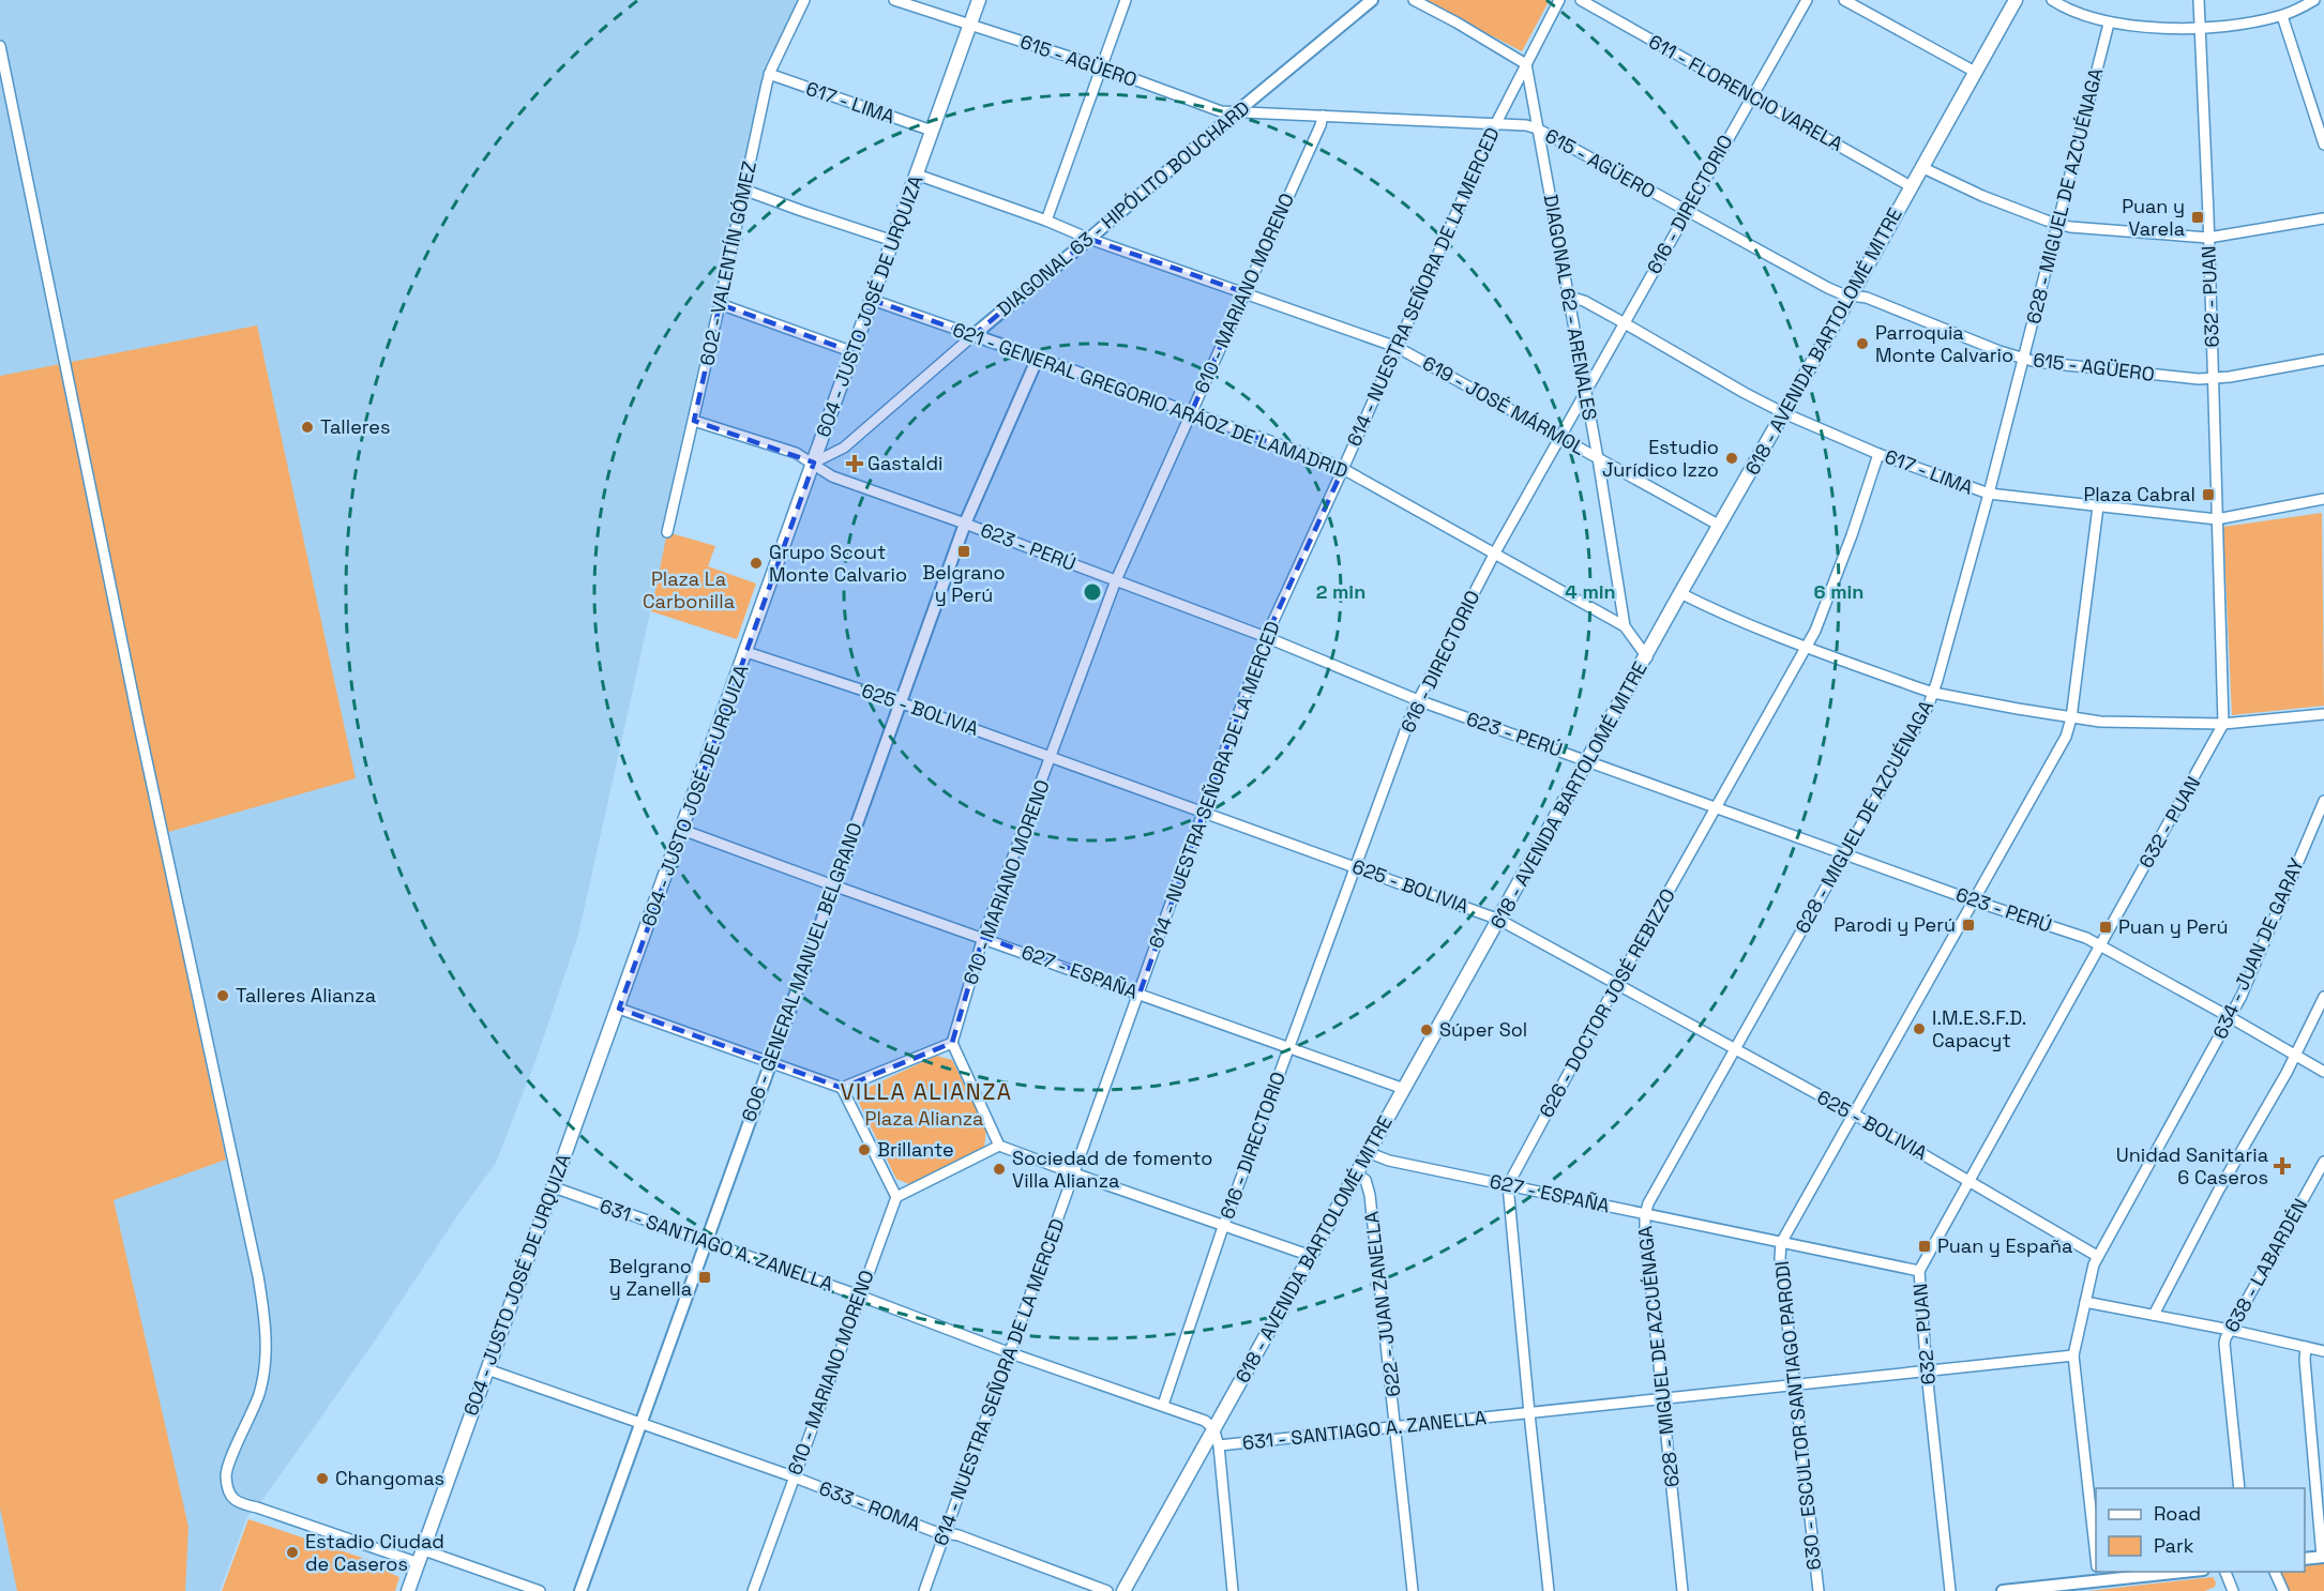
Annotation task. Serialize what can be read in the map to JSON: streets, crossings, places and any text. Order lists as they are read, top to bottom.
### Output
{
  "streets": {
    "main road": ["604 - JUSTO JOSÉ DE URQUIZA", "618 - AVENIDA BARTOLOMÉ MITRE"],
    "street": [
      "615 - AGÜERO",
      "611 - FLORENCIO VARELA",
      "617 - LIMA",
      "628 - MIGUEL DE AZCUÉNAGA",
      "616 - DIRECTORIO",
      "DIAGONAL 63 - HIPÓLITO BOUCHARD",
      "602 - VALENTÍN GÓMEZ",
      "614 - NUESTRA SEÑORA DE LA MERCED",
      "610 - MARIANO MORENO",
      "632 - PUAN",
      "DIAGONAL 62 - ARENALES",
      "621 - GENERAL GREGORIO ARÁOZ DE LAMADRID",
      "619 - JOSÉ MÁRMOL",
      "623 - PERÚ",
      "625 - BOLIVIA",
      "634 - JUAN DE GARAY",
      "606 - GENERAL MANUEL BELGRANO",
      "627 - ESPAÑA",
      "626 - DOCTOR JOSÉ REBIZZO",
      "631 - SANTIAGO A. ZANELLA",
      "638 - LABARDÉN",
      "622 - JUAN ZANELLA",
      "630 - ESCULTOR SANTIAGO PARODI",
      "633 - ROMA"
    ]
  },
  "crossings": [
    ["615 - AGÜERO", "628 - MIGUEL DE AZCUÉNAGA"],
    ["615 - AGÜERO", "616 - DIRECTORIO"],
    ["615 - AGÜERO", "DIAGONAL 63 - HIPÓLITO BOUCHARD"],
    ["615 - AGÜERO", "614 - NUESTRA SEÑORA DE LA MERCED"],
    ["615 - AGÜERO", "610 - MARIANO MORENO"],
    ["615 - AGÜERO", "632 - PUAN"],
    ["615 - AGÜERO", "604 - JUSTO JOSÉ DE URQUIZA"],
    ["615 - AGÜERO", "DIAGONAL 62 - ARENALES"],
    ["615 - AGÜERO", "618 - AVENIDA BARTOLOMÉ MITRE"],
    ["611 - FLORENCIO VARELA", "616 - DIRECTORIO"],
    ["611 - FLORENCIO VARELA", "618 - AVENIDA BARTOLOMÉ MITRE"],
    ["617 - LIMA", "628 - MIGUEL DE AZCUÉNAGA"],
    ["617 - LIMA", "616 - DIRECTORIO"],
    ["617 - LIMA", "602 - VALENTÍN GÓMEZ"],
    ["617 - LIMA", "632 - PUAN"],
    ["617 - LIMA", "604 - JUSTO JOSÉ DE URQUIZA"],
    ["617 - LIMA", "DIAGONAL 62 - ARENALES"],
    ["617 - LIMA", "618 - AVENIDA BARTOLOMÉ MITRE"],
    ["617 - LIMA", "626 - DOCTOR JOSÉ REBIZZO"],
    ["617 - LIMA", "630 - ESCULTOR SANTIAGO PARODI"],
    ["628 - MIGUEL DE AZCUÉNAGA", "623 - PERÚ"],
    ["628 - MIGUEL DE AZCUÉNAGA", "625 - BOLIVIA"],
    ["628 - MIGUEL DE AZCUÉNAGA", "627 - ESPAÑA"],
    ["628 - MIGUEL DE AZCUÉNAGA", "631 - SANTIAGO A. ZANELLA"],
    ["616 - DIRECTORIO", "DIAGONAL 62 - ARENALES"],
    ["616 - DIRECTORIO", "621 - GENERAL GREGORIO ARÁOZ DE LAMADRID"],
    ["616 - DIRECTORIO", "619 - JOSÉ MÁRMOL"],
    ["616 - DIRECTORIO", "623 - PERÚ"],
    ["616 - DIRECTORIO", "625 - BOLIVIA"],
    ["616 - DIRECTORIO", "627 - ESPAÑA"],
    ["616 - DIRECTORIO", "631 - SANTIAGO A. ZANELLA"],
    ["DIAGONAL 63 - HIPÓLITO BOUCHARD", "604 - JUSTO JOSÉ DE URQUIZA"],
    ["DIAGONAL 63 - HIPÓLITO BOUCHARD", "621 - GENERAL GREGORIO ARÁOZ DE LAMADRID"],
    ["DIAGONAL 63 - HIPÓLITO BOUCHARD", "619 - JOSÉ MÁRMOL"],
    ["DIAGONAL 63 - HIPÓLITO BOUCHARD", "623 - PERÚ"],
    ["602 - VALENTÍN GÓMEZ", "623 - PERÚ"],
    ["614 - NUESTRA SEÑORA DE LA MERCED", "DIAGONAL 62 - ARENALES"],
    ["614 - NUESTRA SEÑORA DE LA MERCED", "621 - GENERAL GREGORIO ARÁOZ DE LAMADRID"],
    ["614 - NUESTRA SEÑORA DE LA MERCED", "619 - JOSÉ MÁRMOL"],
    ["614 - NUESTRA SEÑORA DE LA MERCED", "623 - PERÚ"],
    ["614 - NUESTRA SEÑORA DE LA MERCED", "625 - BOLIVIA"],
    ["614 - NUESTRA SEÑORA DE LA MERCED", "627 - ESPAÑA"],
    ["614 - NUESTRA SEÑORA DE LA MERCED", "631 - SANTIAGO A. ZANELLA"],
    ["614 - NUESTRA SEÑORA DE LA MERCED", "633 - ROMA"],
    ["610 - MARIANO MORENO", "621 - GENERAL GREGORIO ARÁOZ DE LAMADRID"],
    ["610 - MARIANO MORENO", "619 - JOSÉ MÁRMOL"],
    ["610 - MARIANO MORENO", "623 - PERÚ"],
    ["610 - MARIANO MORENO", "625 - BOLIVIA"],
    ["610 - MARIANO MORENO", "627 - ESPAÑA"],
    ["610 - MARIANO MORENO", "631 - SANTIAGO A. ZANELLA"],
    ["610 - MARIANO MORENO", "633 - ROMA"],
    ["632 - PUAN", "623 - PERÚ"],
    ["632 - PUAN", "625 - BOLIVIA"],
    ["632 - PUAN", "627 - ESPAÑA"],
    ["632 - PUAN", "631 - SANTIAGO A. ZANELLA"],
    ["604 - JUSTO JOSÉ DE URQUIZA", "621 - GENERAL GREGORIO ARÁOZ DE LAMADRID"],
    ["604 - JUSTO JOSÉ DE URQUIZA", "619 - JOSÉ MÁRMOL"],
    ["604 - JUSTO JOSÉ DE URQUIZA", "623 - PERÚ"],
    ["604 - JUSTO JOSÉ DE URQUIZA", "625 - BOLIVIA"],
    ["604 - JUSTO JOSÉ DE URQUIZA", "627 - ESPAÑA"],
    ["604 - JUSTO JOSÉ DE URQUIZA", "631 - SANTIAGO A. ZANELLA"],
    ["604 - JUSTO JOSÉ DE URQUIZA", "633 - ROMA"],
    ["DIAGONAL 62 - ARENALES", "621 - GENERAL GREGORIO ARÁOZ DE LAMADRID"],
    ["DIAGONAL 62 - ARENALES", "619 - JOSÉ MÁRMOL"],
    ["618 - AVENIDA BARTOLOMÉ MITRE", "621 - GENERAL GREGORIO ARÁOZ DE LAMADRID"],
    ["618 - AVENIDA BARTOLOMÉ MITRE", "619 - JOSÉ MÁRMOL"],
    ["618 - AVENIDA BARTOLOMÉ MITRE", "623 - PERÚ"],
    ["618 - AVENIDA BARTOLOMÉ MITRE", "625 - BOLIVIA"],
    ["618 - AVENIDA BARTOLOMÉ MITRE", "627 - ESPAÑA"],
    ["618 - AVENIDA BARTOLOMÉ MITRE", "631 - SANTIAGO A. ZANELLA"],
    ["618 - AVENIDA BARTOLOMÉ MITRE", "622 - JUAN ZANELLA"],
    ["621 - GENERAL GREGORIO ARÁOZ DE LAMADRID", "606 - GENERAL MANUEL BELGRANO"],
    ["623 - PERÚ", "634 - JUAN DE GARAY"],
    ["623 - PERÚ", "606 - GENERAL MANUEL BELGRANO"],
    ["623 - PERÚ", "626 - DOCTOR JOSÉ REBIZZO"],
    ["623 - PERÚ", "630 - ESCULTOR SANTIAGO PARODI"],
    ["625 - BOLIVIA", "634 - JUAN DE GARAY"],
    ["625 - BOLIVIA", "606 - GENERAL MANUEL BELGRANO"],
    ["625 - BOLIVIA", "626 - DOCTOR JOSÉ REBIZZO"],
    ["625 - BOLIVIA", "630 - ESCULTOR SANTIAGO PARODI"],
    ["634 - JUAN DE GARAY", "631 - SANTIAGO A. ZANELLA"],
    ["606 - GENERAL MANUEL BELGRANO", "627 - ESPAÑA"],
    ["606 - GENERAL MANUEL BELGRANO", "631 - SANTIAGO A. ZANELLA"],
    ["606 - GENERAL MANUEL BELGRANO", "633 - ROMA"],
    ["627 - ESPAÑA", "626 - DOCTOR JOSÉ REBIZZO"],
    ["627 - ESPAÑA", "630 - ESCULTOR SANTIAGO PARODI"],
    ["631 - SANTIAGO A. ZANELLA", "622 - JUAN ZANELLA"],
    ["631 - SANTIAGO A. ZANELLA", "630 - ESCULTOR SANTIAGO PARODI"]
  ],
  "districts": ["VILLA ALIANZA"],
  "parks": ["Plaza La Carbonilla", "Plaza Alianza"],
  "places": {
    "transit": [
      "Puan y Varela",
      "Plaza Cabral",
      "Belgrano y Perú",
      "Parodi y Perú",
      "Puan y Perú",
      "Puan y España",
      "Belgrano y Zanella"
    ],
    "other": [
      "Parroquia Monte Calvario",
      "Talleres",
      "Estudio Jurídico Izzo",
      "Grupo Scout Monte Calvario",
      "Talleres Alianza",
      "I.M.E.S.F.D. Capacyt",
      "Súper Sol",
      "Brillante",
      "Sociedad de fomento Villa Alianza",
      "Changomas",
      "Estadio Ciudad de Caseros"
    ],
    "health": ["Gastaldi", "Unidad Sanitaria 6 Caseros"]
  },
  "legend": ["Road", "Park"],
  "rings": ["2 min", "4 min", "6 min"]
}
